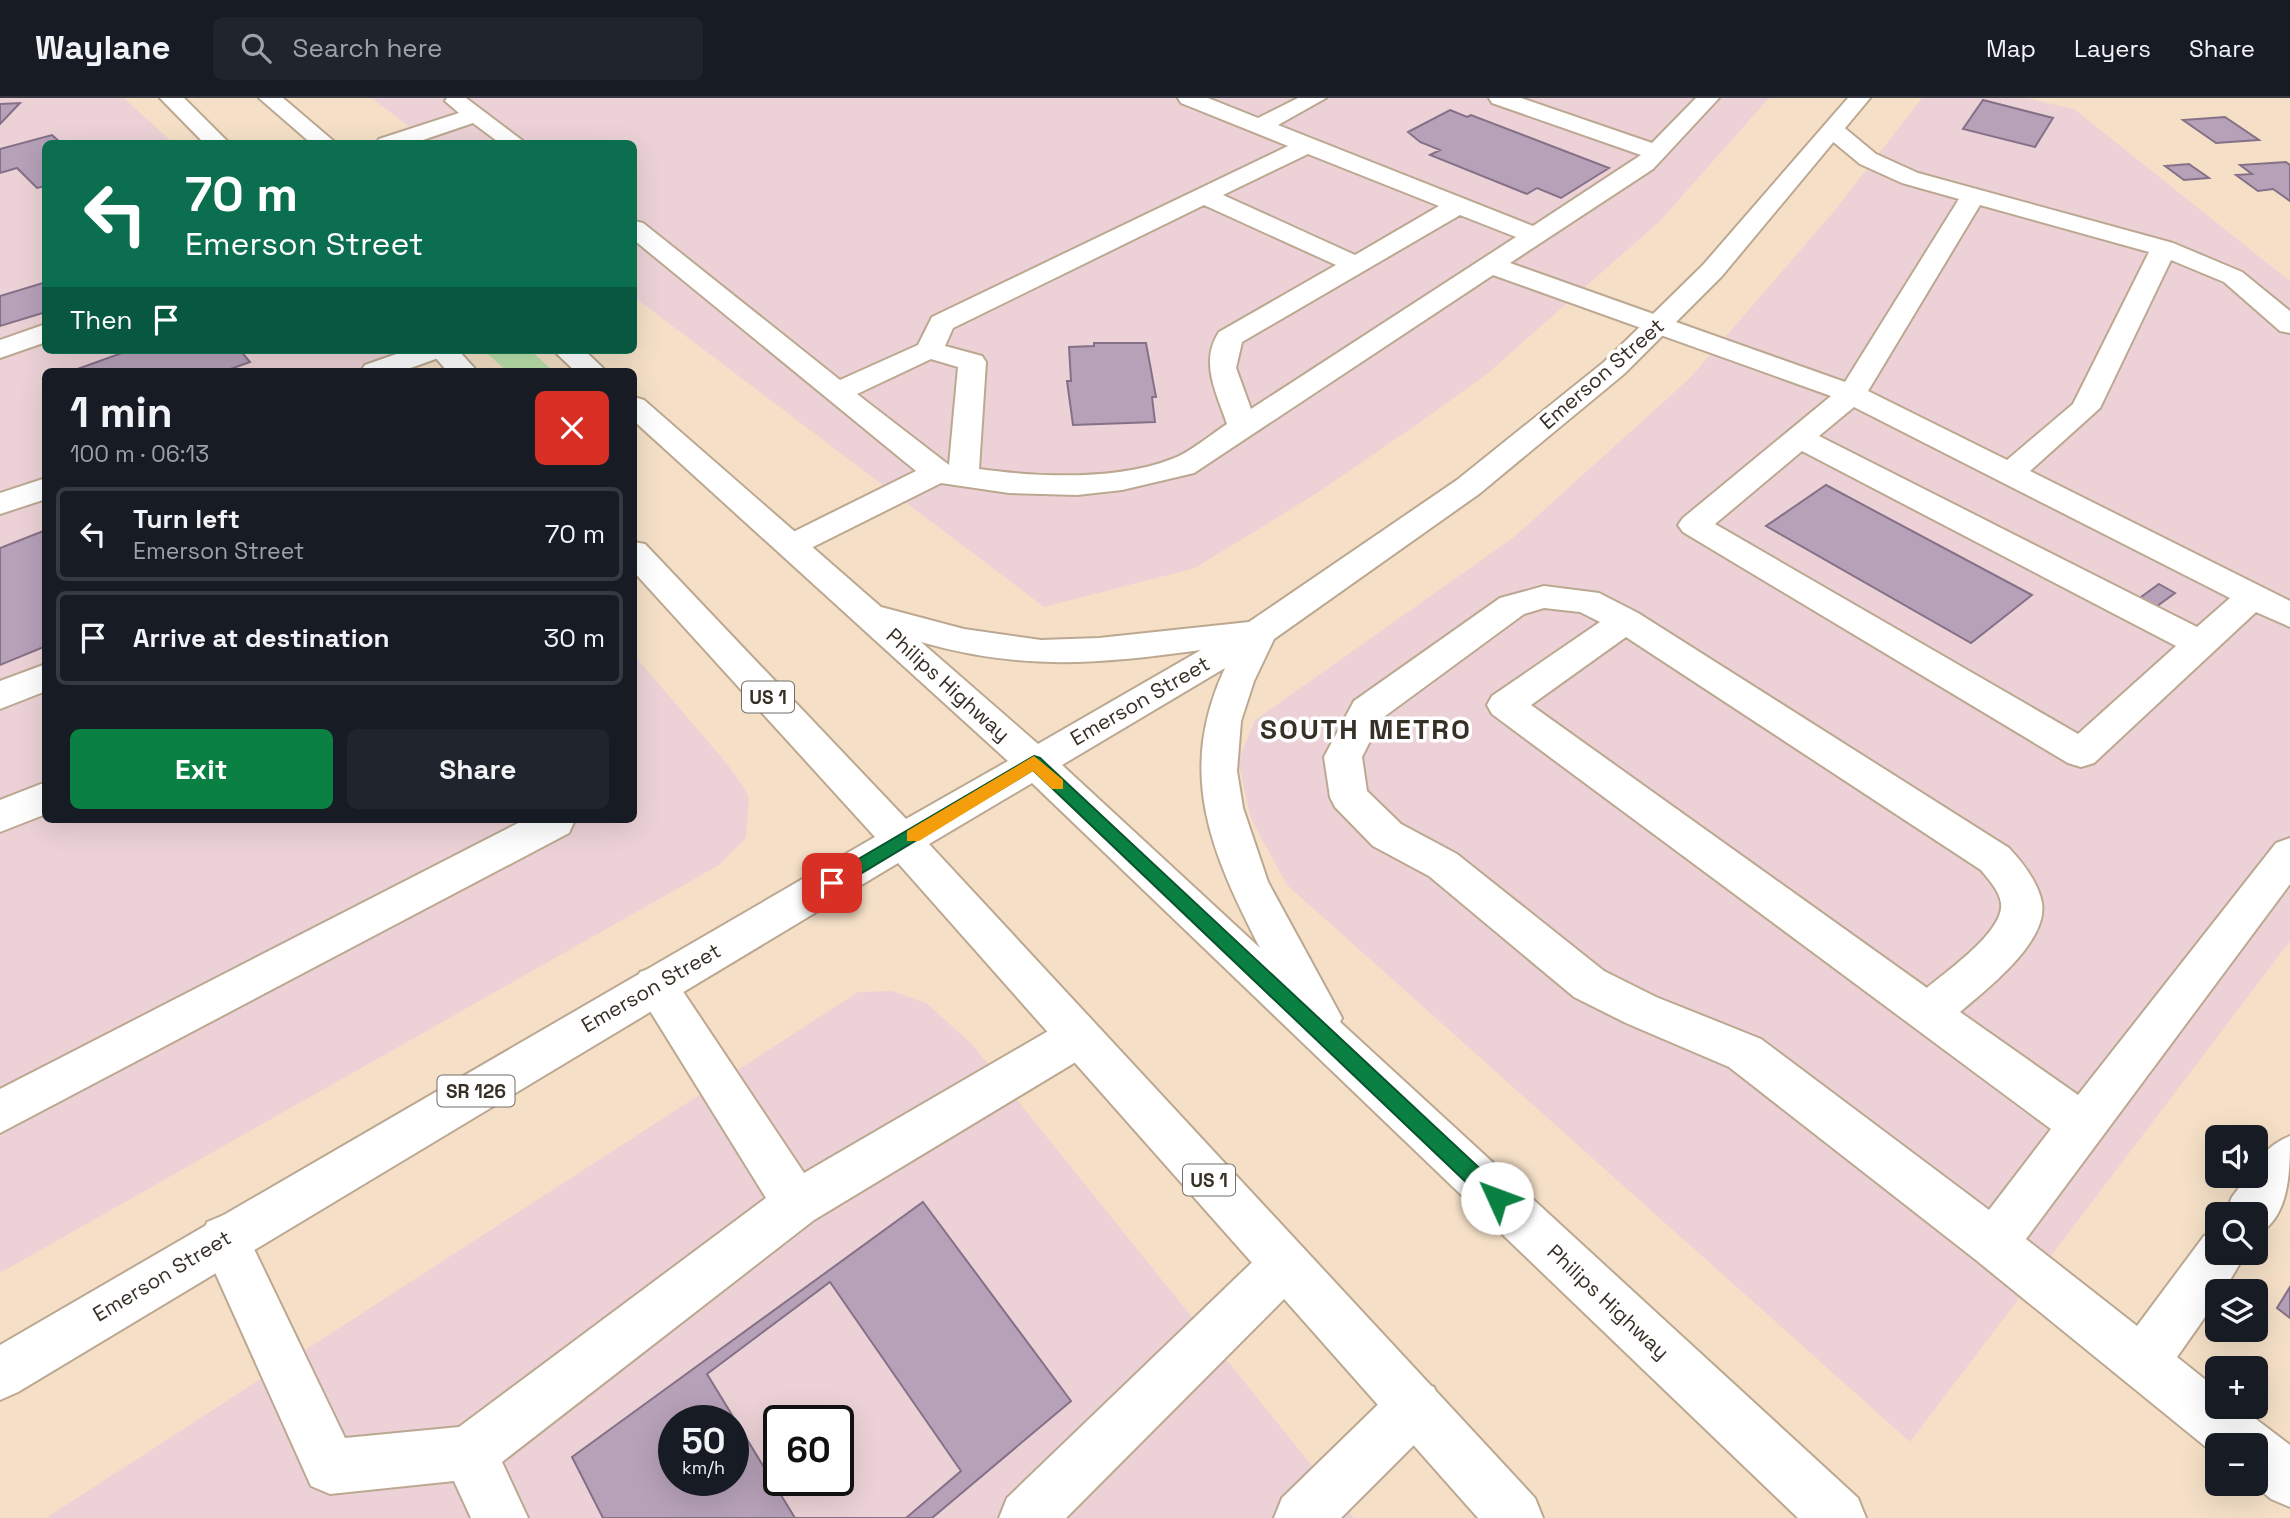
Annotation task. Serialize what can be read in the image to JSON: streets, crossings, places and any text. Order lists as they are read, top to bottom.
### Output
{
  "streets": {
    "main road": [
      "Emerson Street",
      "Philips Highway",
      "US 1",
      "SR 126"
    ]
  },
  "crossings": [
    ["Emerson Street", "Philips Highway"],
    ["Emerson Street", "US 1"]
  ],
  "districts": ["SOUTH METRO"],
  "page": {
    "header": "Waylane",
    "search": "Search here",
    "nav": ["Map", "Layers", "Share"],
    "turn": ["70 m", "Emerson Street"],
    "then": "Then",
    "heading": ["1 min", "100 m · 06:13"],
    "list": [
      {
        "name": "Turn left",
        "note": "Emerson Street",
        "value": "70 m"
      },
      {
        "name": "Arrive at destination",
        "value": "30 m"
      }
    ],
    "buttons": ["Exit", "Share"],
    "map_buttons": ["+", "−"],
    "speed": "50 km/h",
    "limit": "60"
  }
}
